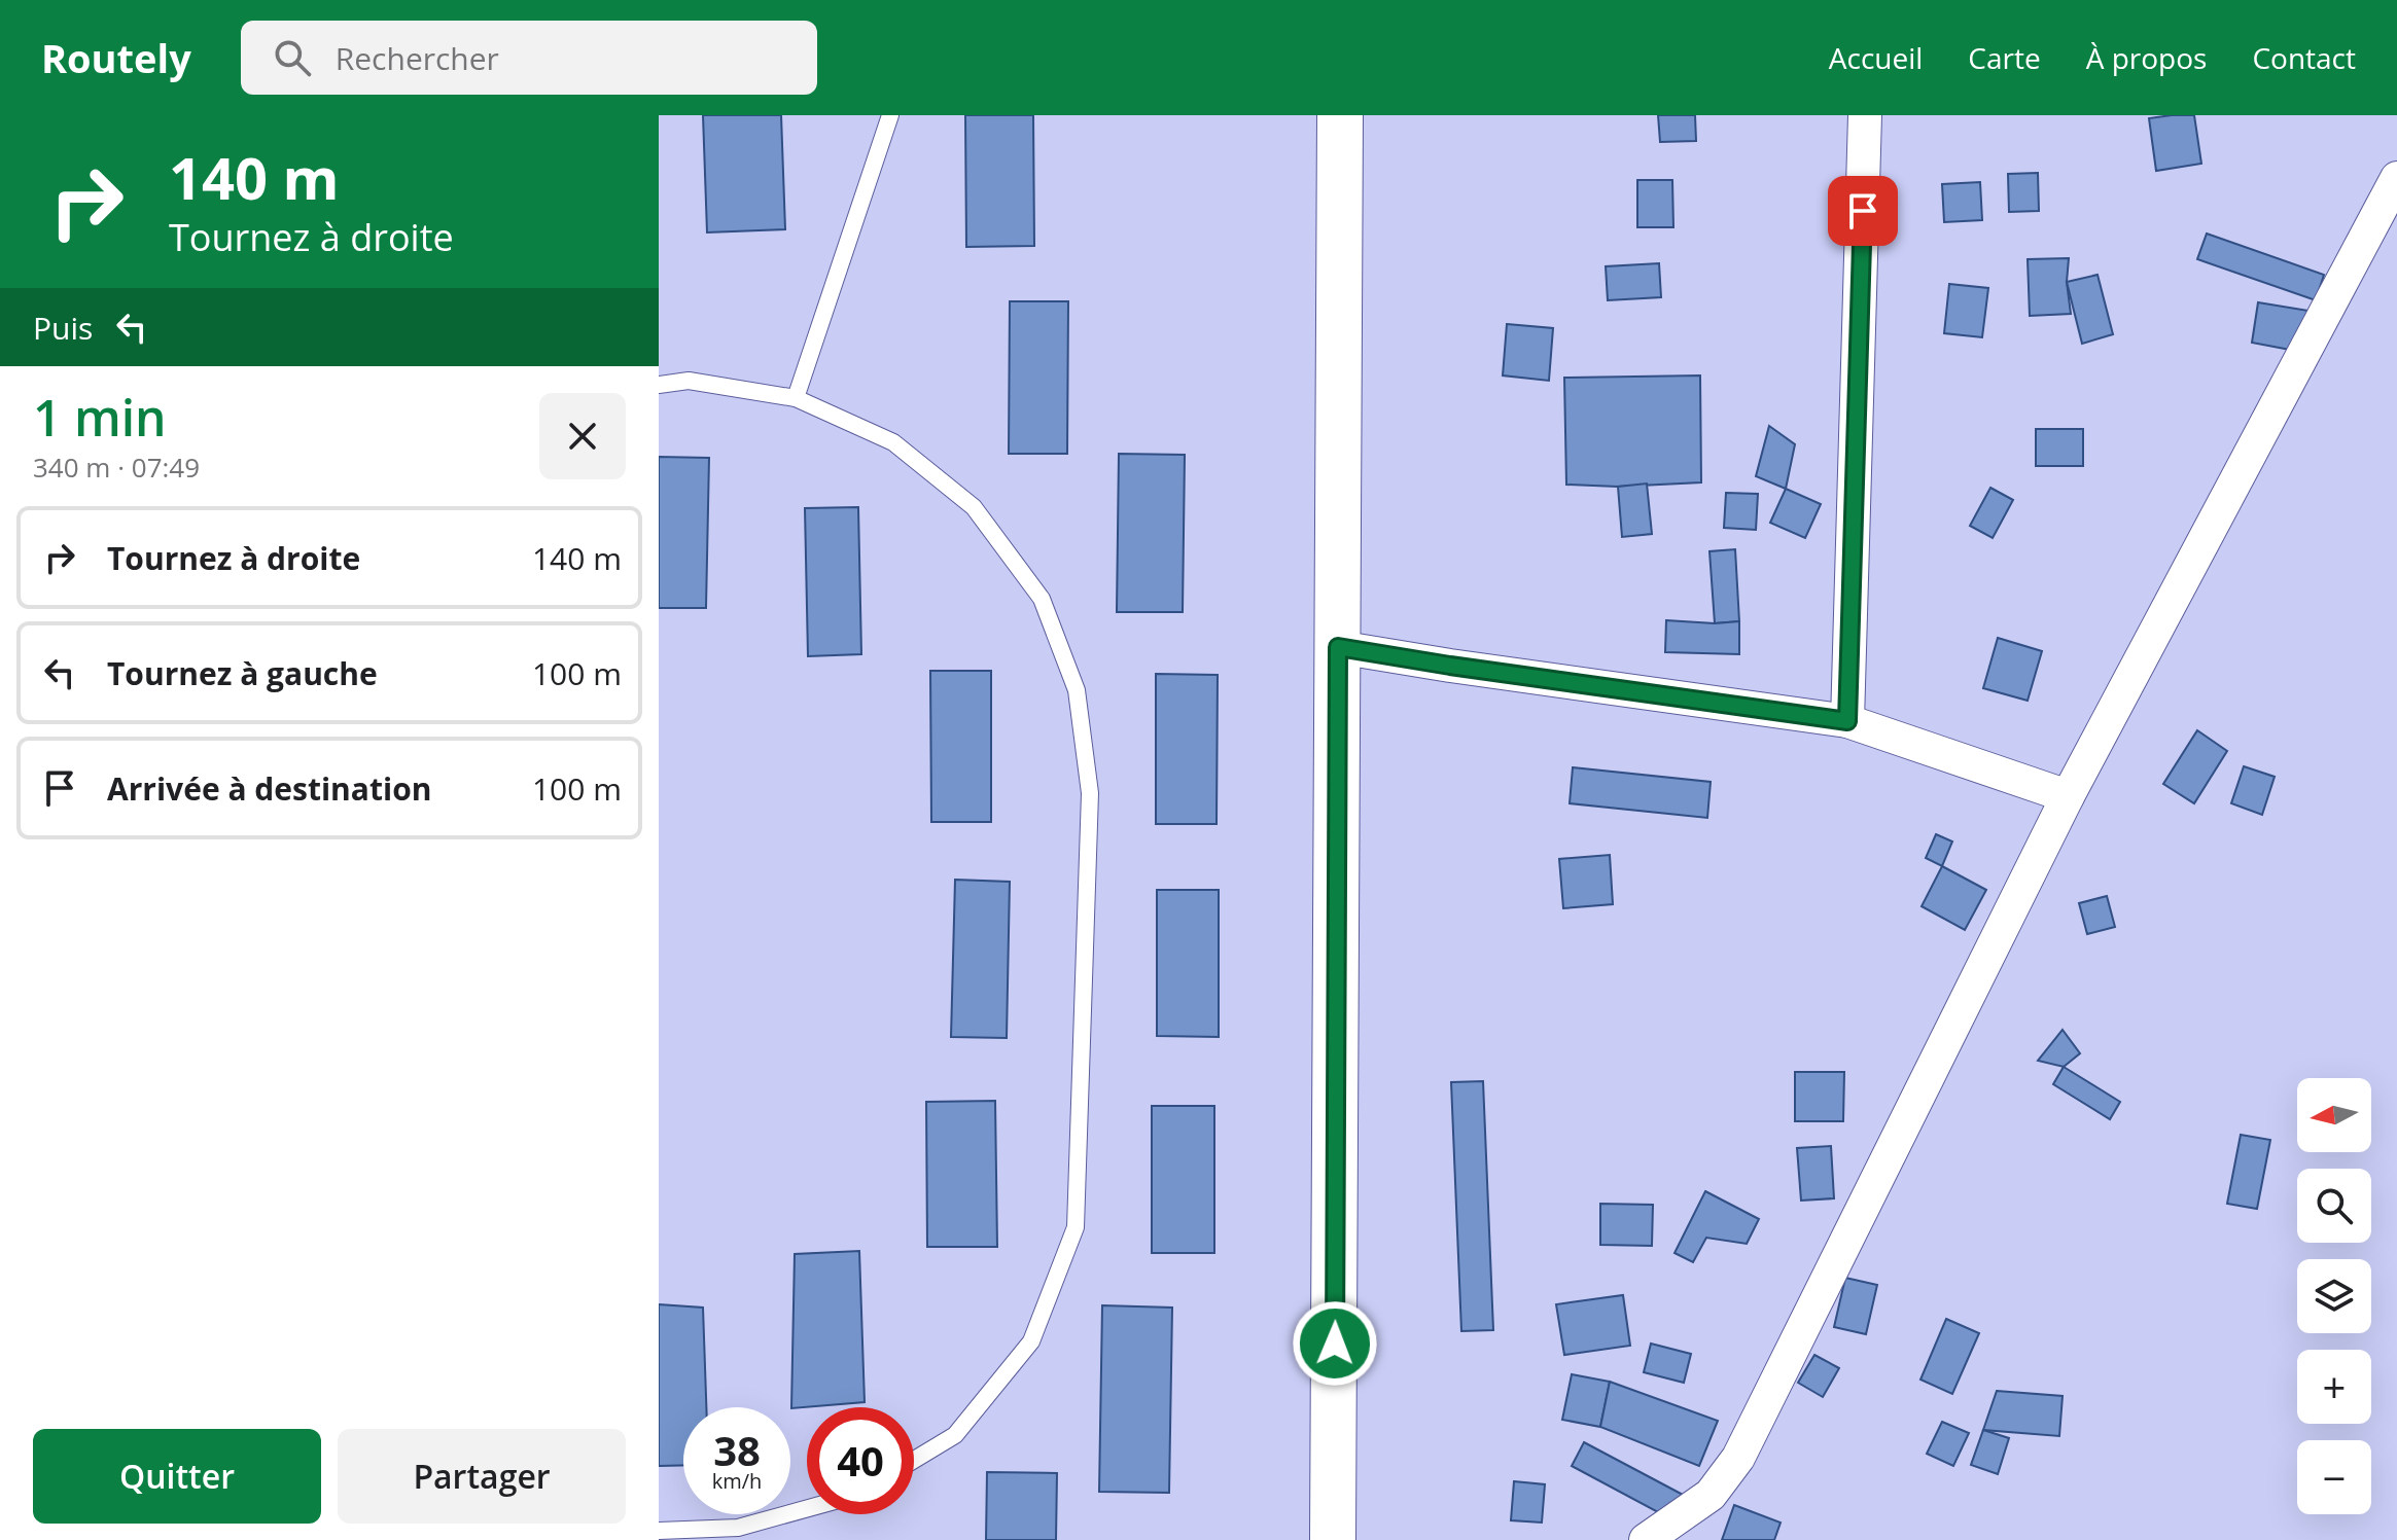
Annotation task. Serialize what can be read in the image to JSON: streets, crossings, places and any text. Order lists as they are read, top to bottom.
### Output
{
  "north": "left",
  "page": {
    "header": "Routely",
    "search": "Rechercher",
    "nav": [
      "Accueil",
      "Carte",
      "À propos",
      "Contact"
    ],
    "turn": ["140 m", "Tournez à droite"],
    "then": "Puis",
    "heading": ["1 min", "340 m · 07:49"],
    "list": [
      {
        "name": "Tournez à droite",
        "value": "140 m"
      },
      {
        "name": "Tournez à gauche",
        "value": "100 m"
      },
      {
        "name": "Arrivée à destination",
        "value": "100 m"
      }
    ],
    "map_buttons": ["+", "−"],
    "speed": "38 km/h",
    "limit": "40",
    "buttons": ["Quitter", "Partager"]
  }
}
